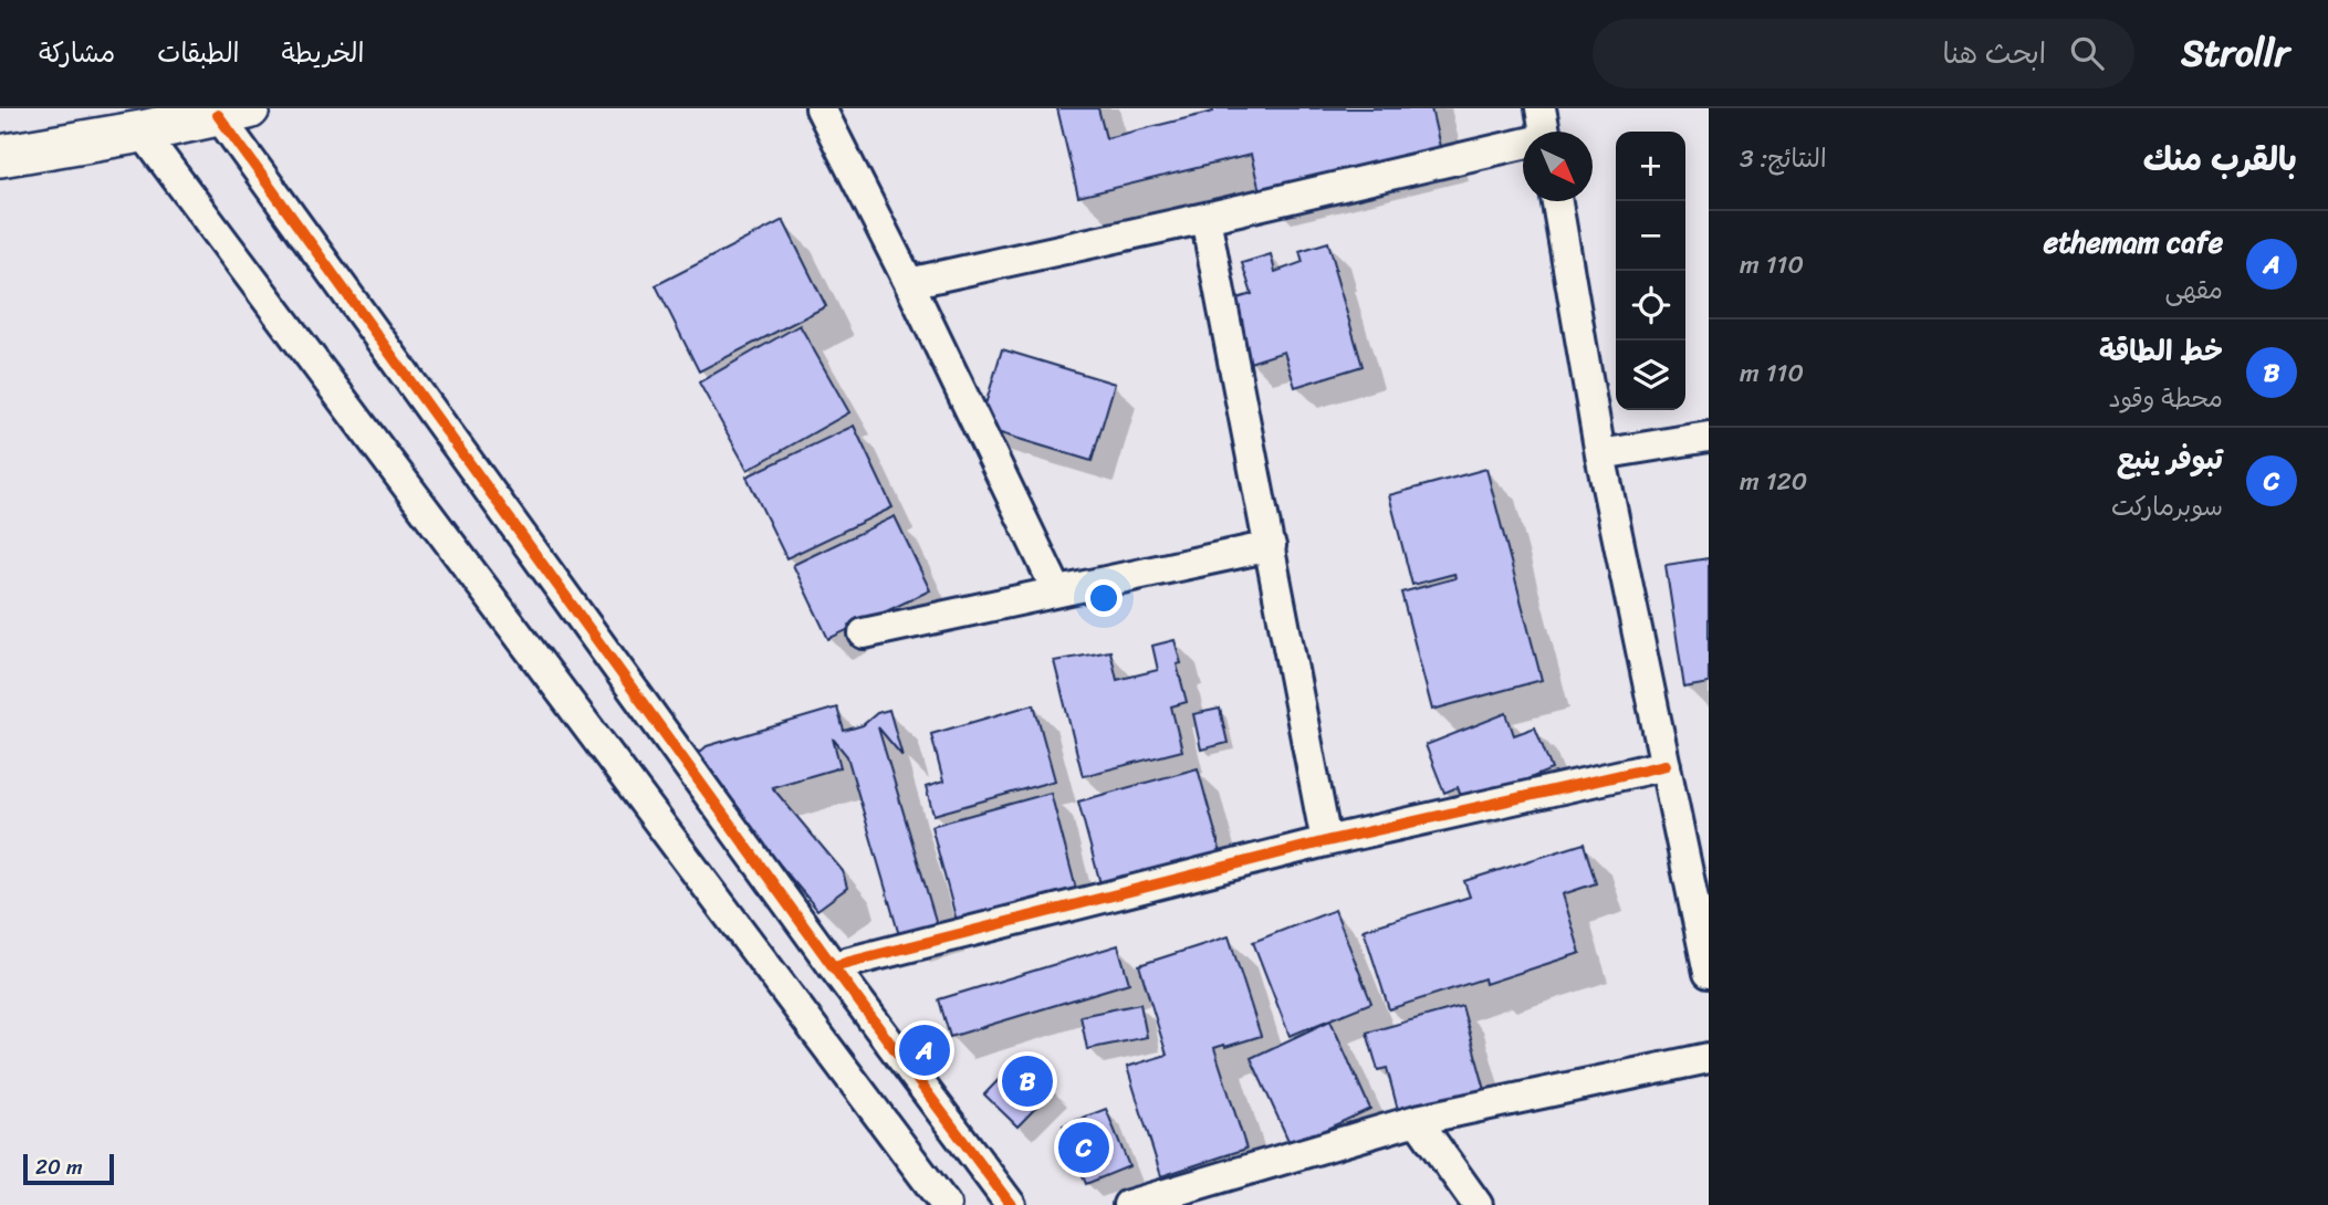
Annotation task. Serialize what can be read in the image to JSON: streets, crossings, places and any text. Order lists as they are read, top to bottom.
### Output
{
  "scale_bar": "20 m",
  "north": "bottom right",
  "page": {
    "header": "Strollr",
    "search": "ابحث هنا",
    "nav": ["الخريطة", "الطبقات", "مشاركة"],
    "heading": ["بالقرب منك", "النتائج: 3"],
    "map_buttons": ["+", "−"],
    "list": [
      {
        "mark": "A",
        "name": "ethemam cafe",
        "note": "مقهى",
        "value": "110 m"
      },
      {
        "mark": "B",
        "name": "خط الطاقة",
        "note": "محطة وقود",
        "value": "110 m"
      },
      {
        "mark": "C",
        "name": "تبوفر ينبع",
        "note": "سوبرماركت",
        "value": "120 m"
      }
    ],
    "pins": ["A", "B", "C"],
    "scale": "20 m"
  }
}
